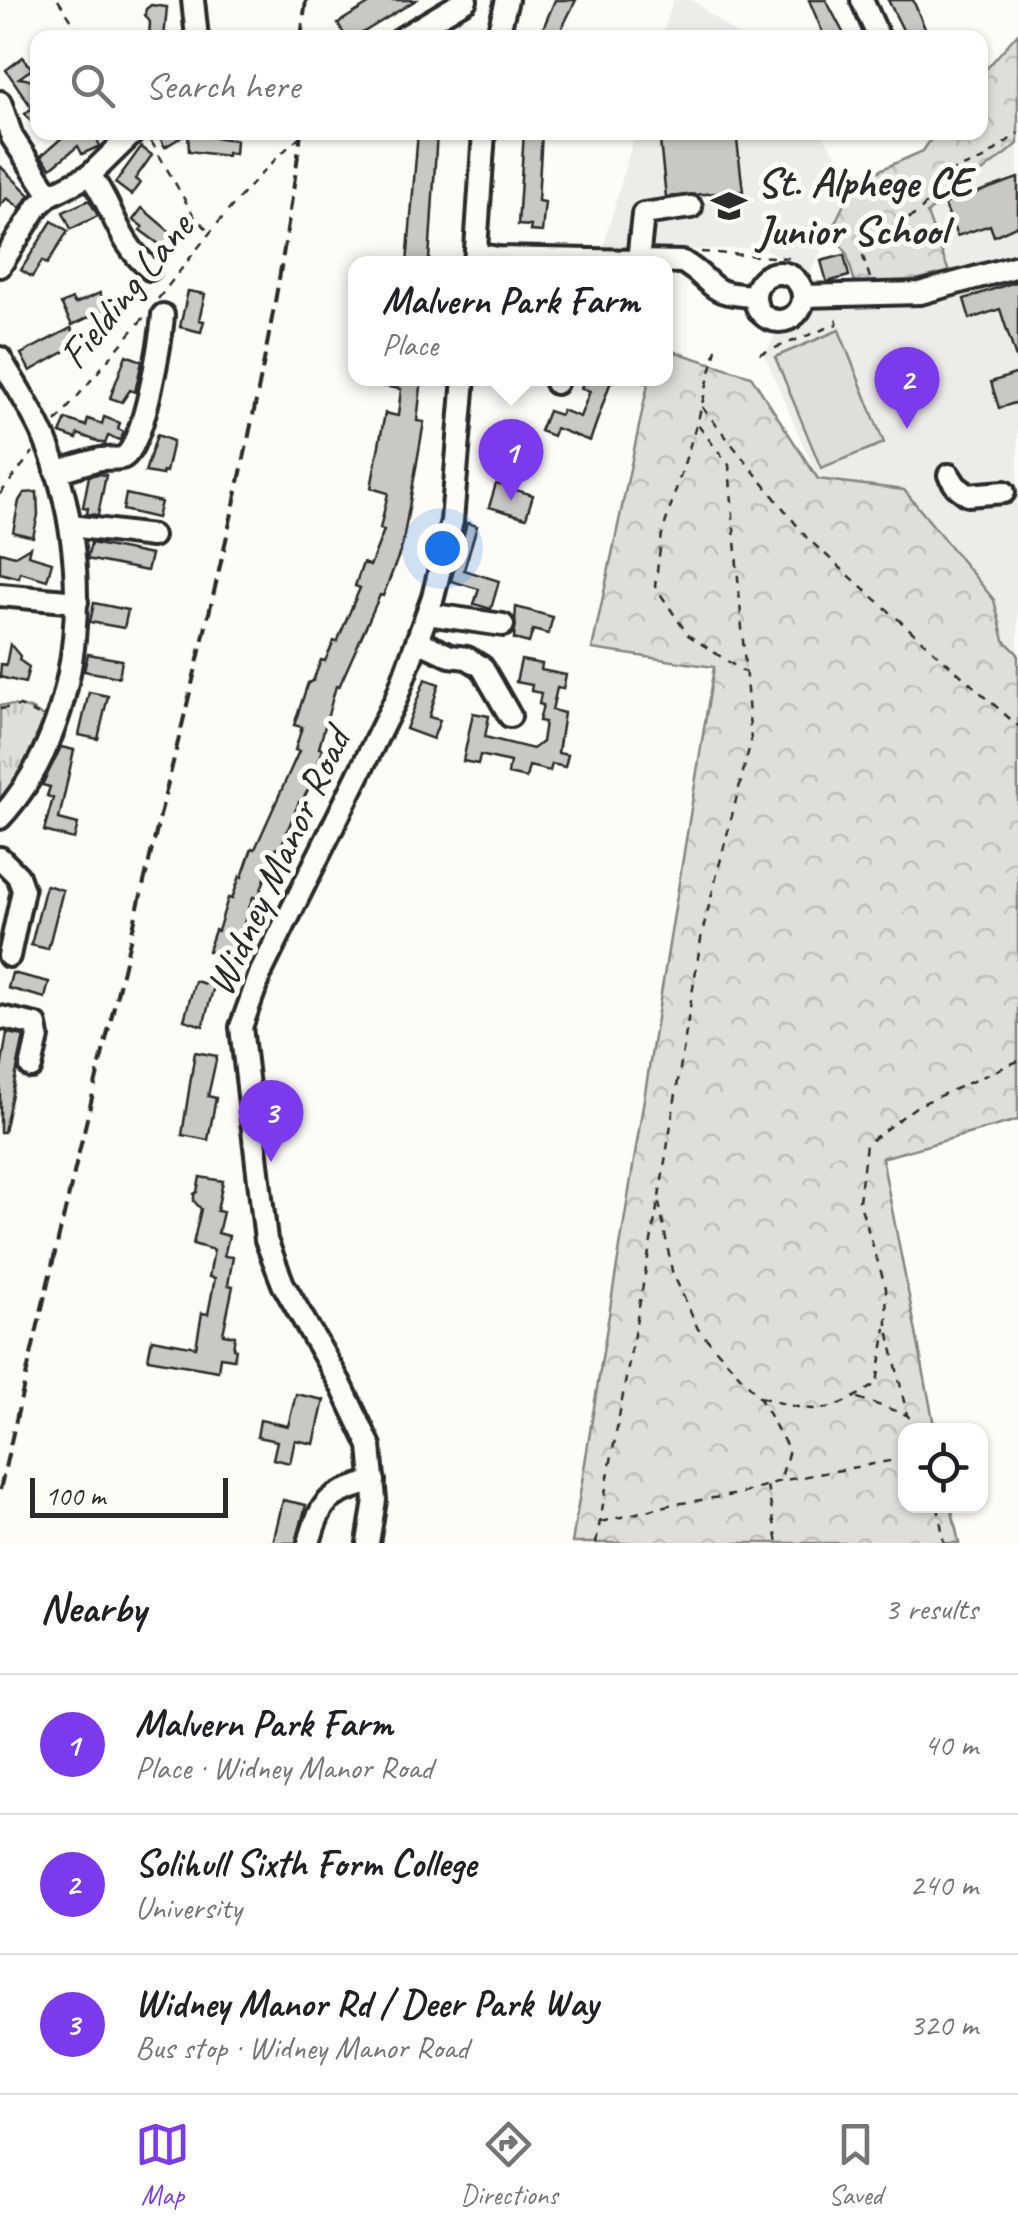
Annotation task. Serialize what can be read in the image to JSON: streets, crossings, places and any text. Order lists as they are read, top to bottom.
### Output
{
  "streets": {
    "street": ["Widney Manor Road"],
    "path": ["Fielding Lane"]
  },
  "places": {
    "school or university": ["St. Alphege CE Junior School"]
  },
  "scale_bar": "100 m",
  "page": {
    "search": "Search here",
    "popup": ["Malvern Park Farm", "Place"],
    "pins": ["2", "1", "3"],
    "scale": "100 m",
    "heading": ["Nearby", "3 results"],
    "list": [
      {
        "mark": "1",
        "name": "Malvern Park Farm",
        "note": "Place · Widney Manor Road",
        "value": "40 m"
      },
      {
        "mark": "2",
        "name": "Solihull Sixth Form College",
        "note": "University",
        "value": "240 m"
      },
      {
        "mark": "3",
        "name": "Widney Manor Rd / Deer Park Way",
        "note": "Bus stop · Widney Manor Road",
        "value": "320 m"
      }
    ],
    "nav": ["Map", "Directions", "Saved"]
  }
}
